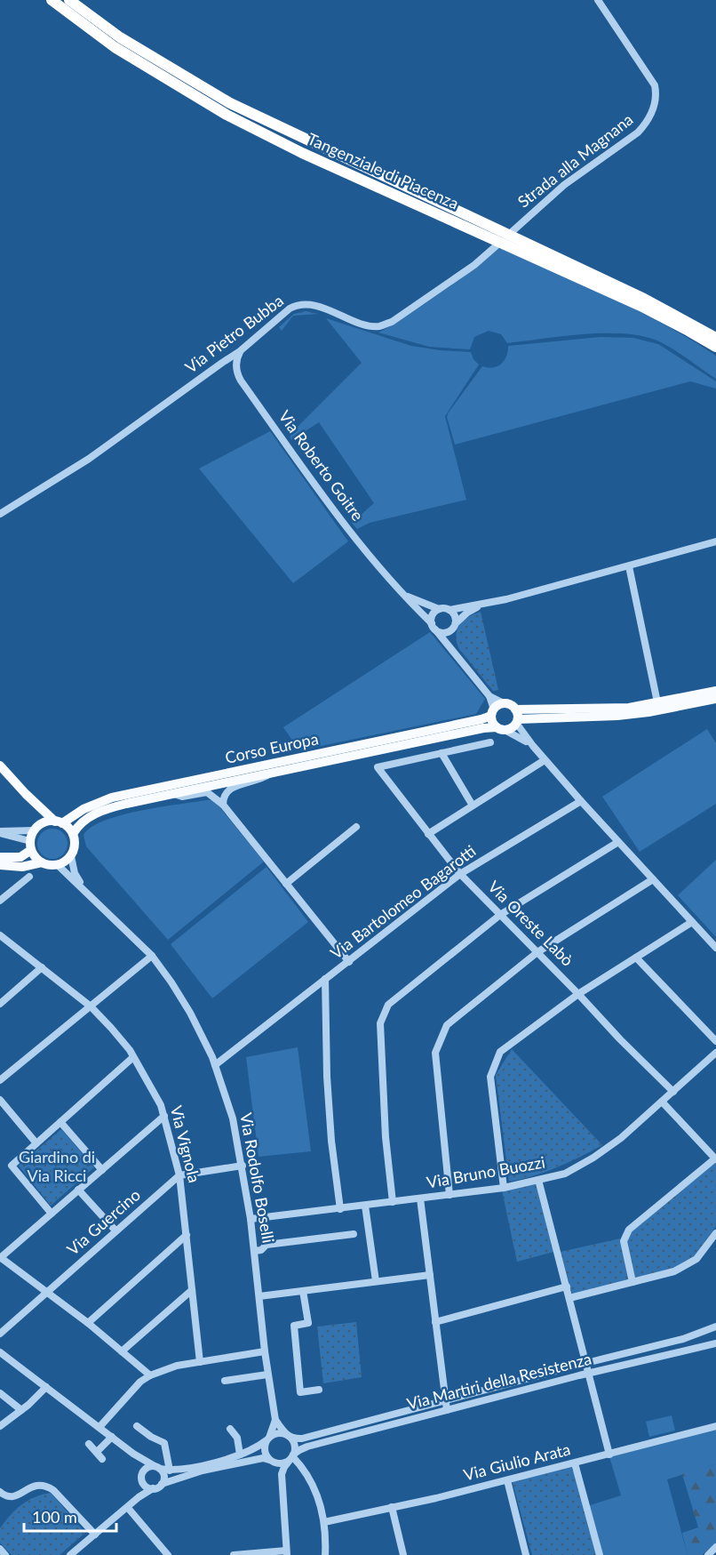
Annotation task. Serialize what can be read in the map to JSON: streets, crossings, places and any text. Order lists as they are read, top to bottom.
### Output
{
  "streets": {
    "highway": ["Tangenziale di Piacenza"],
    "main road": ["Corso Europa", "Via Rodolfo Boselli"],
    "street": [
      "Strada alla Magnana",
      "Via Pietro Bubba",
      "Via Roberto Goitre",
      "Via Bartolomeo Bagarotti",
      "Via Oreste Labò",
      "Via Vignola",
      "Via Bruno Buozzi",
      "Via Guercino",
      "Via Martiri della Resistenza",
      "Via Giulio Arata"
    ]
  },
  "crossings": [
    ["Via Pietro Bubba", "Via Roberto Goitre"],
    ["Via Roberto Goitre", "Corso Europa"],
    ["Corso Europa", "Via Rodolfo Boselli"],
    ["Via Bartolomeo Bagarotti", "Via Oreste Labò"],
    ["Via Bartolomeo Bagarotti", "Via Rodolfo Boselli"],
    ["Via Oreste Labò", "Via Bruno Buozzi"],
    ["Via Vignola", "Via Guercino"],
    ["Via Bruno Buozzi", "Via Rodolfo Boselli"],
    ["Via Rodolfo Boselli", "Via Martiri della Resistenza"]
  ],
  "parks": ["Giardino di Via Ricci"],
  "scale_bar": "100 m"
}
